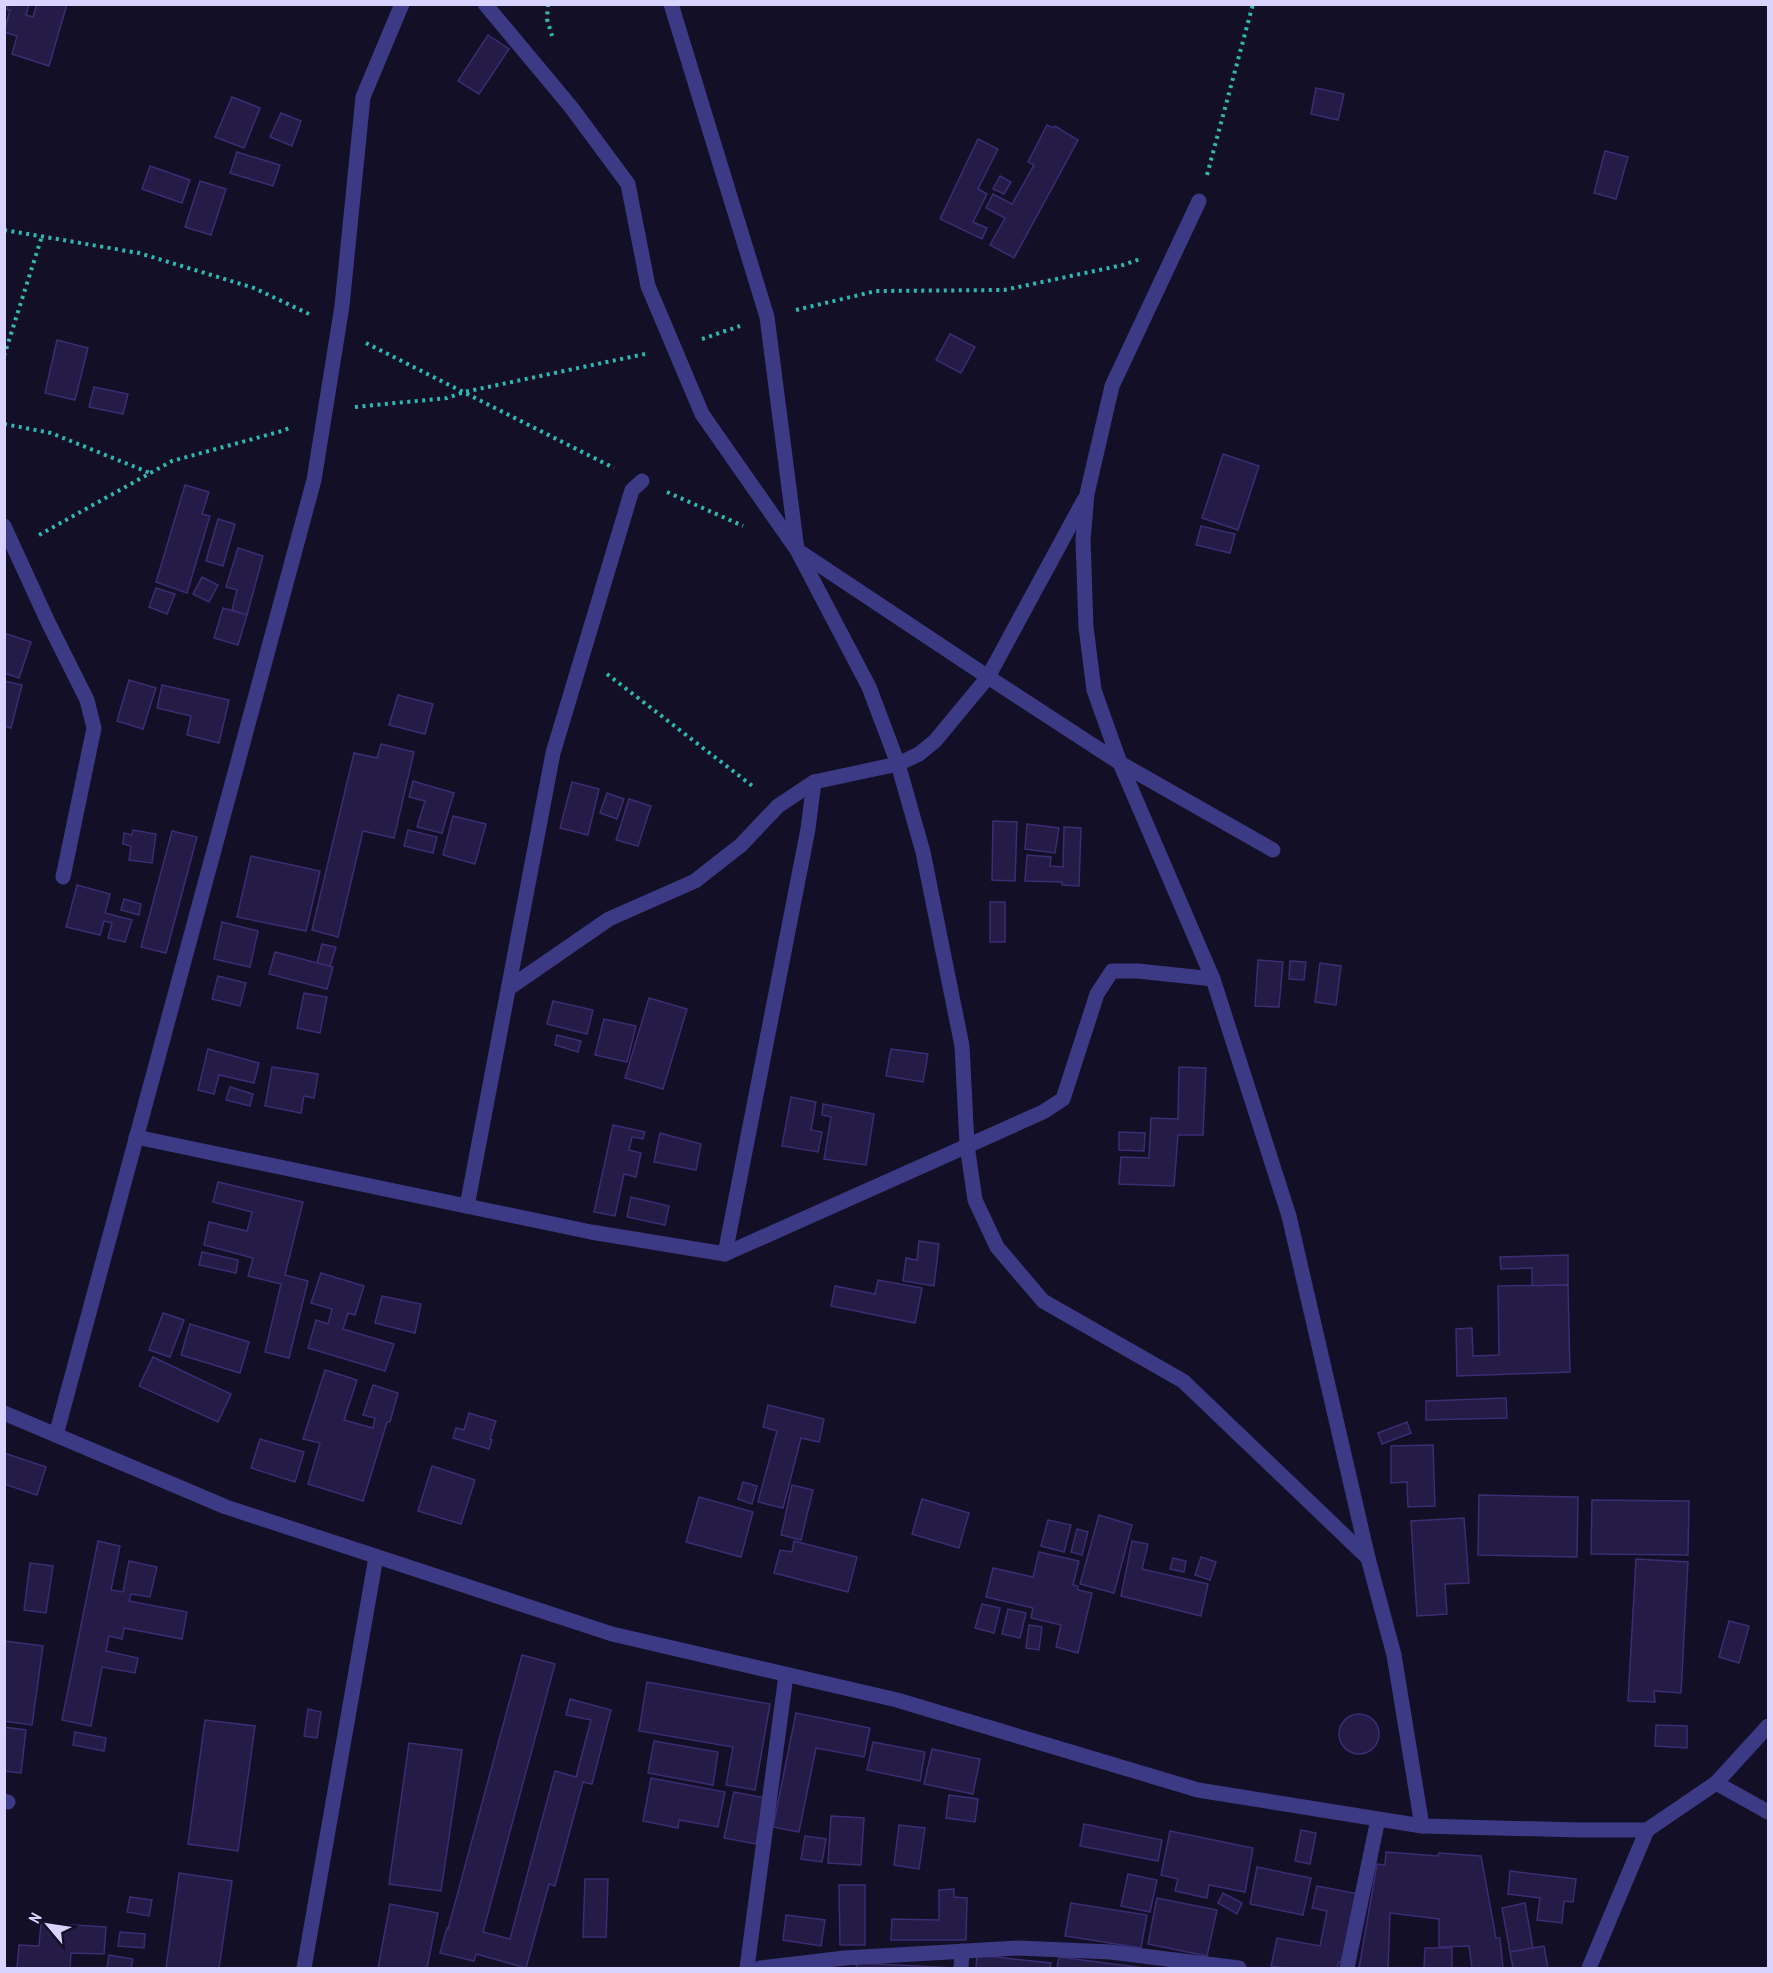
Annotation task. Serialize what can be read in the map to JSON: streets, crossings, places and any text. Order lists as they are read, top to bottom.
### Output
{
  "north": "top left"
}
